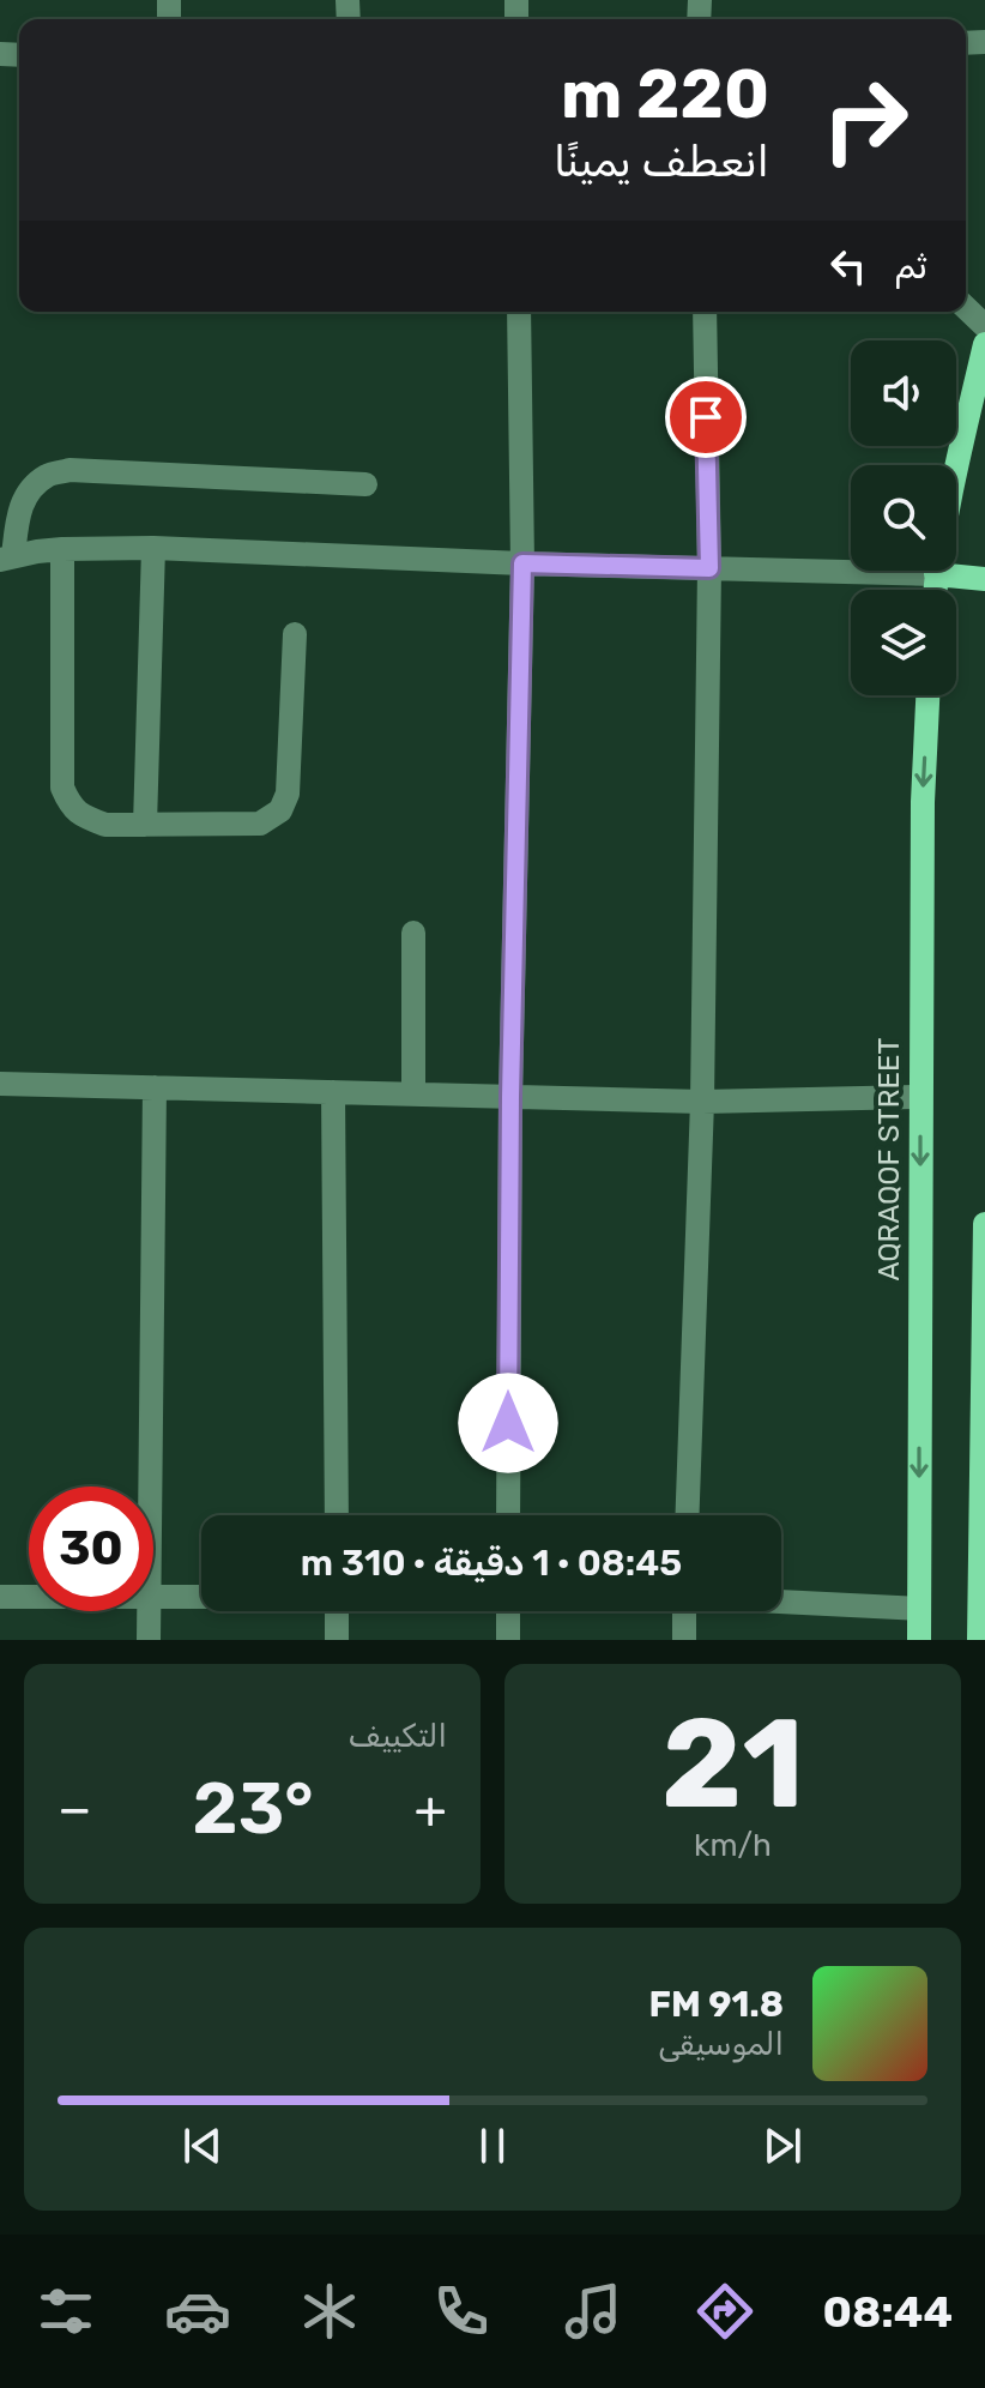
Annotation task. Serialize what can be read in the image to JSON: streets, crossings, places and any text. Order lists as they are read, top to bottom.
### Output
{
  "streets": {
    "main road": ["AQRAQOF STREET"]
  },
  "page": {
    "turn": ["220 m", "انعطف يمينًا"],
    "then": "ثم",
    "limit": "30",
    "trip": "08:45 · 1 دقيقة · 310 m",
    "tile": [
      ["21", "km/h"],
      "التكييف"
    ],
    "heat": ["−", "23°", "+"],
    "song": ["91.8 FM", "الموسيقى"],
    "tabs": "08:44"
  }
}
